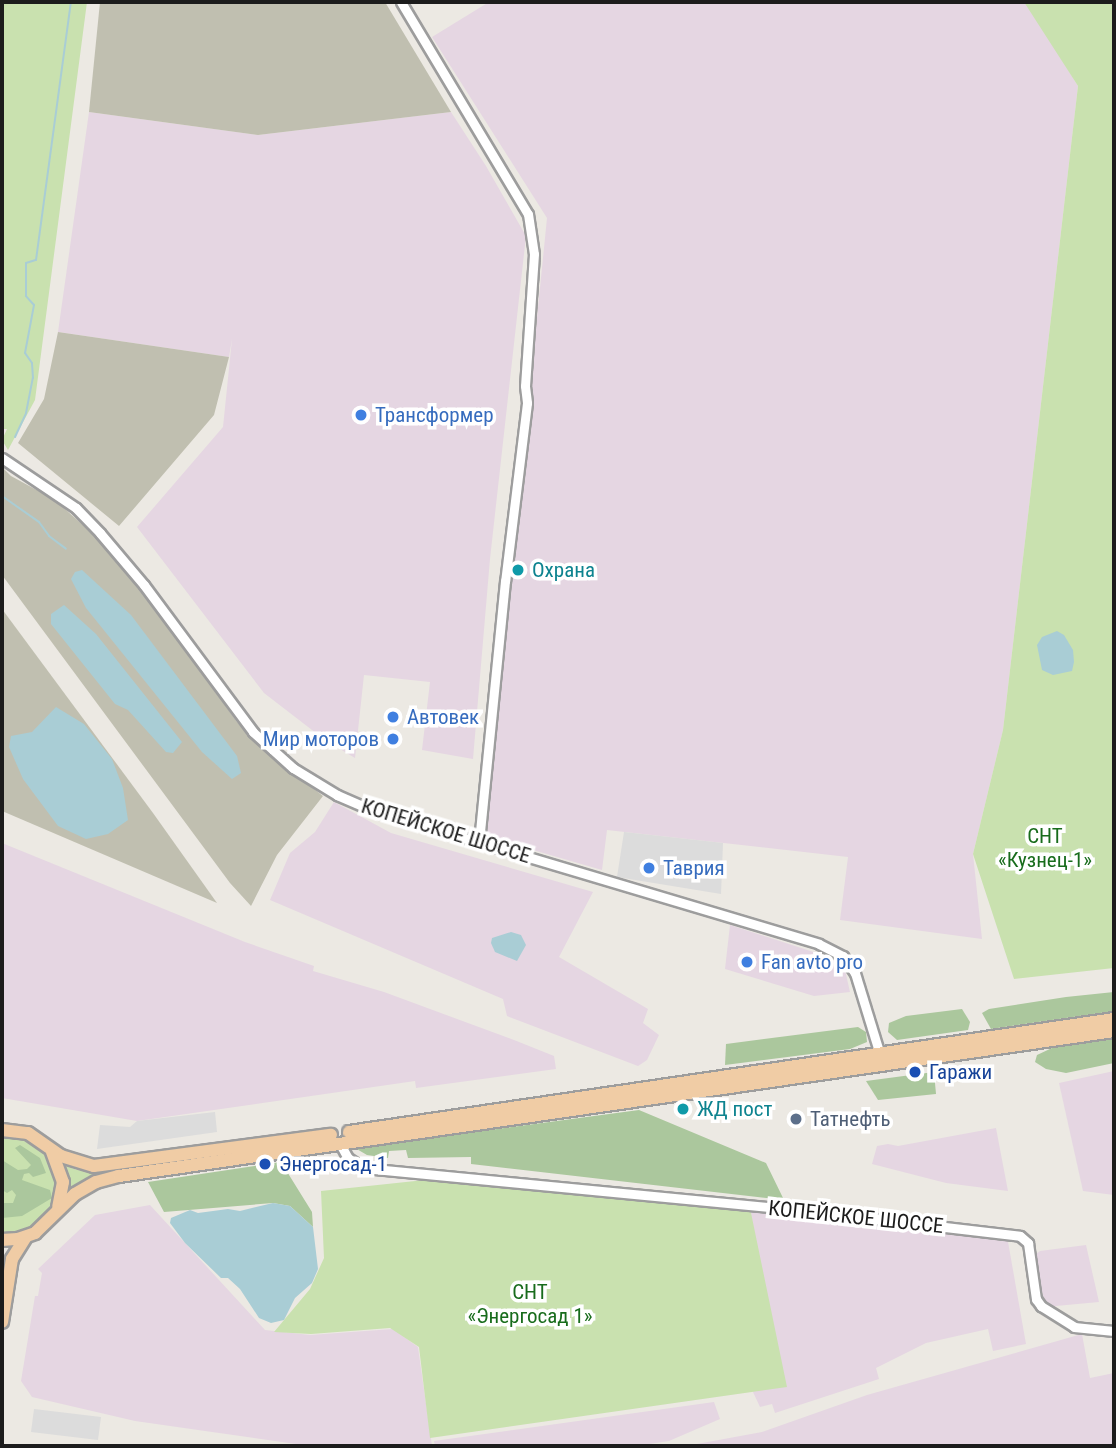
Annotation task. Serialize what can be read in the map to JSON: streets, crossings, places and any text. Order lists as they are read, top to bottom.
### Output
{
  "streets": {
    "street": ["КОПЕЙСКОЕ ШОССЕ"]
  },
  "parks": ["СНТ «Кузнец-1»", "СНТ «Энергосад 1»"],
  "places": [
    "Трансформер",
    "Охрана",
    "Автовек",
    "Мир моторов",
    "Таврия",
    "Fan avto pro",
    "Гаражи",
    "ЖД пост",
    "Татнефть",
    "Энергосад-1"
  ]
}
